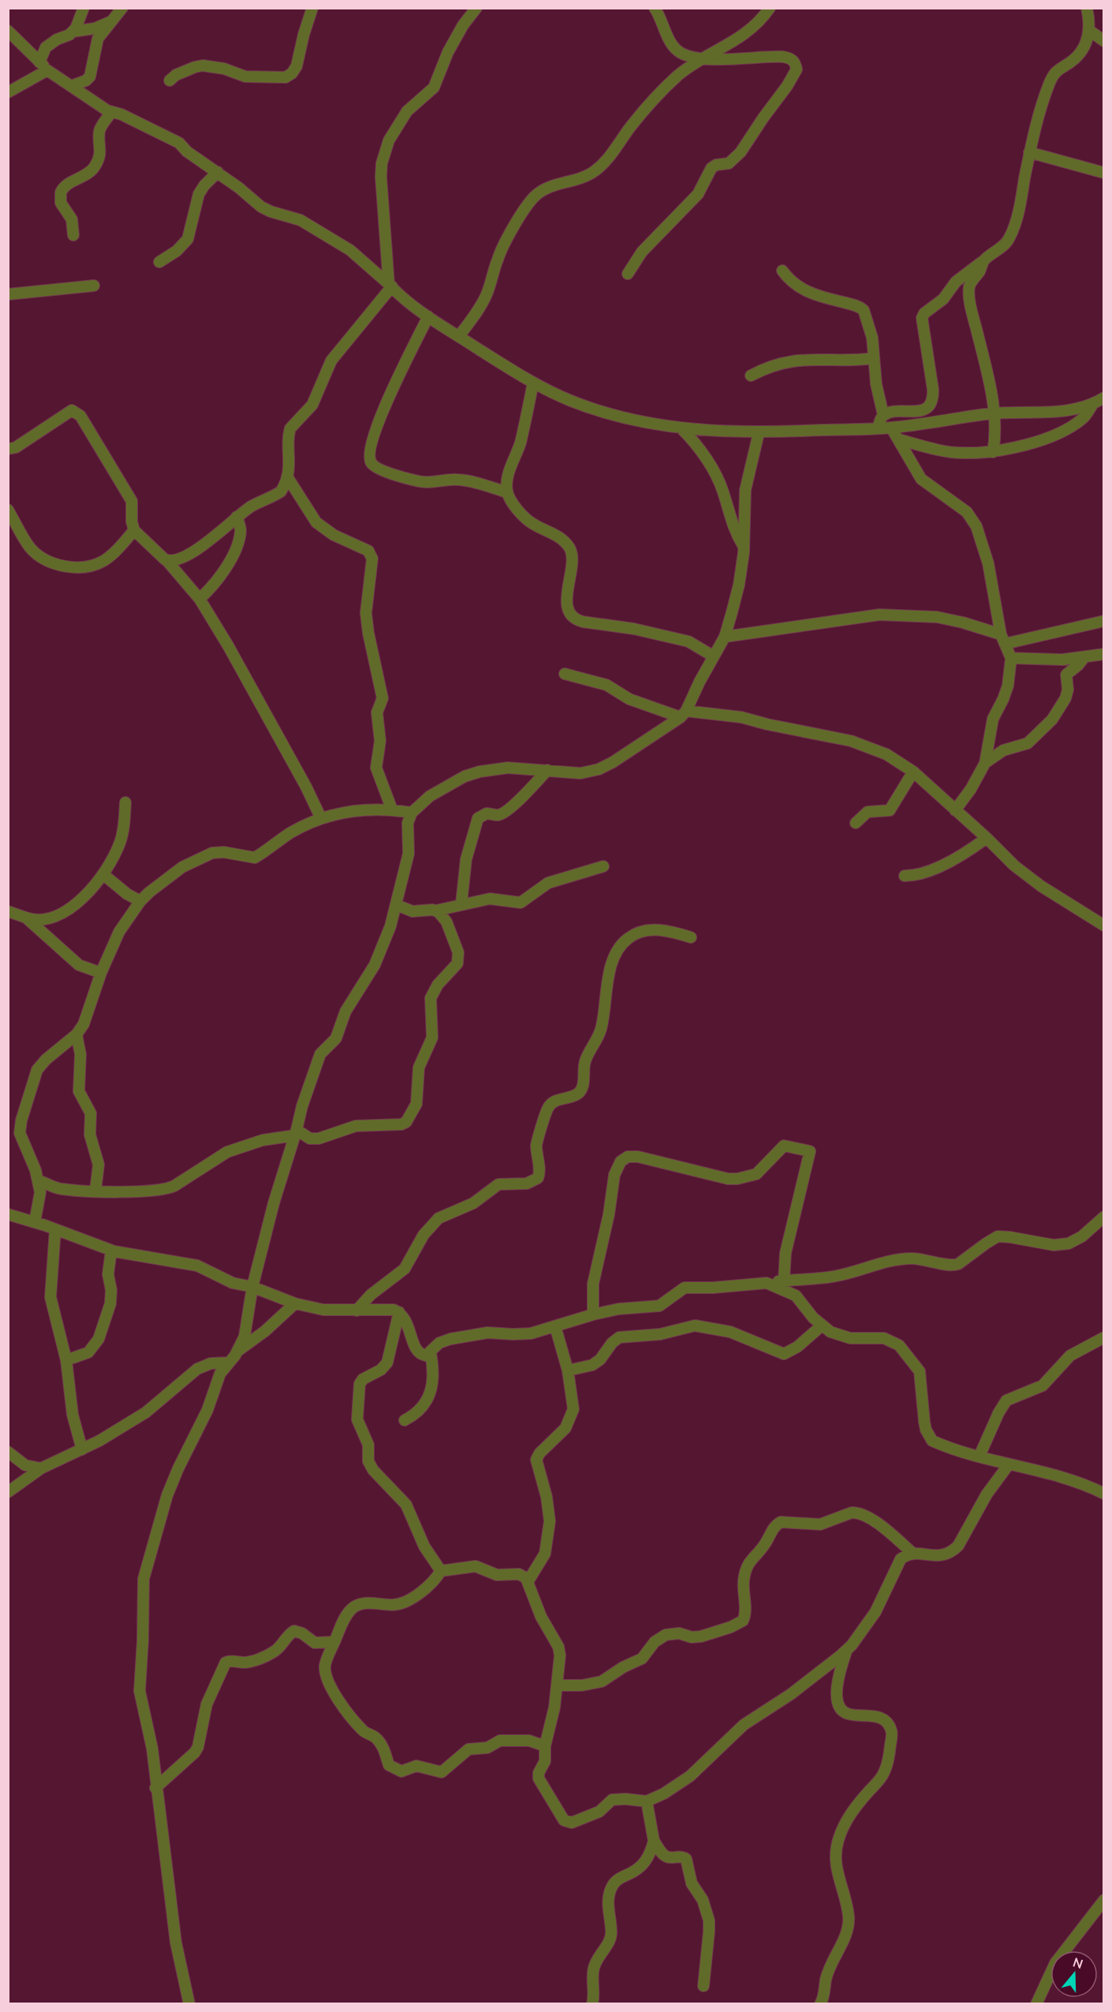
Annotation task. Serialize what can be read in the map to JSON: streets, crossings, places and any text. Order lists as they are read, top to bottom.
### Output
{
  "north": "top"
}
